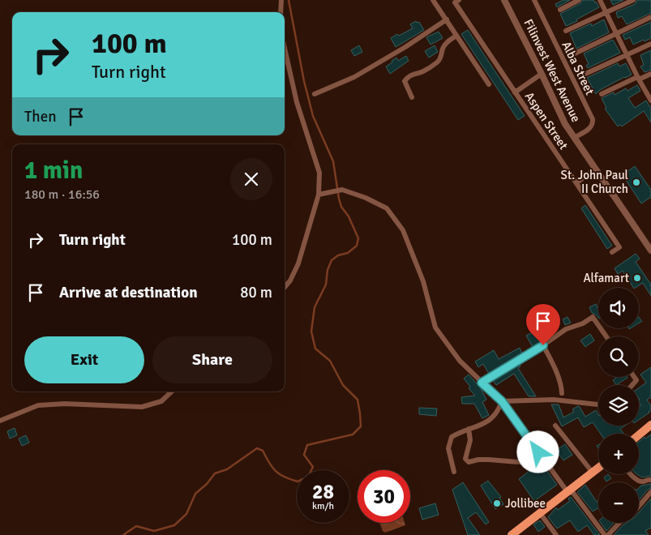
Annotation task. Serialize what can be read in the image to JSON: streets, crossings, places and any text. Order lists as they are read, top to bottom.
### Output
{
  "streets": {
    "street": ["Alba Street", "Filinvest West Avenue", "Aspen Street"]
  },
  "crossings": [
    ["Alba Street", "Filinvest West Avenue"]
  ],
  "places": ["St. John Paul II Church", "Alfamart", "Jollibee"],
  "page": {
    "turn": ["100 m", "Turn right"],
    "then": "Then",
    "heading": ["1 min", "180 m · 16:56"],
    "list": [
      {
        "name": "Turn right",
        "value": "100 m"
      },
      {
        "name": "Arrive at destination",
        "value": "80 m"
      }
    ],
    "map_buttons": ["+", "−"],
    "buttons": ["Exit", "Share"],
    "speed": "28 km/h",
    "limit": "30"
  }
}
